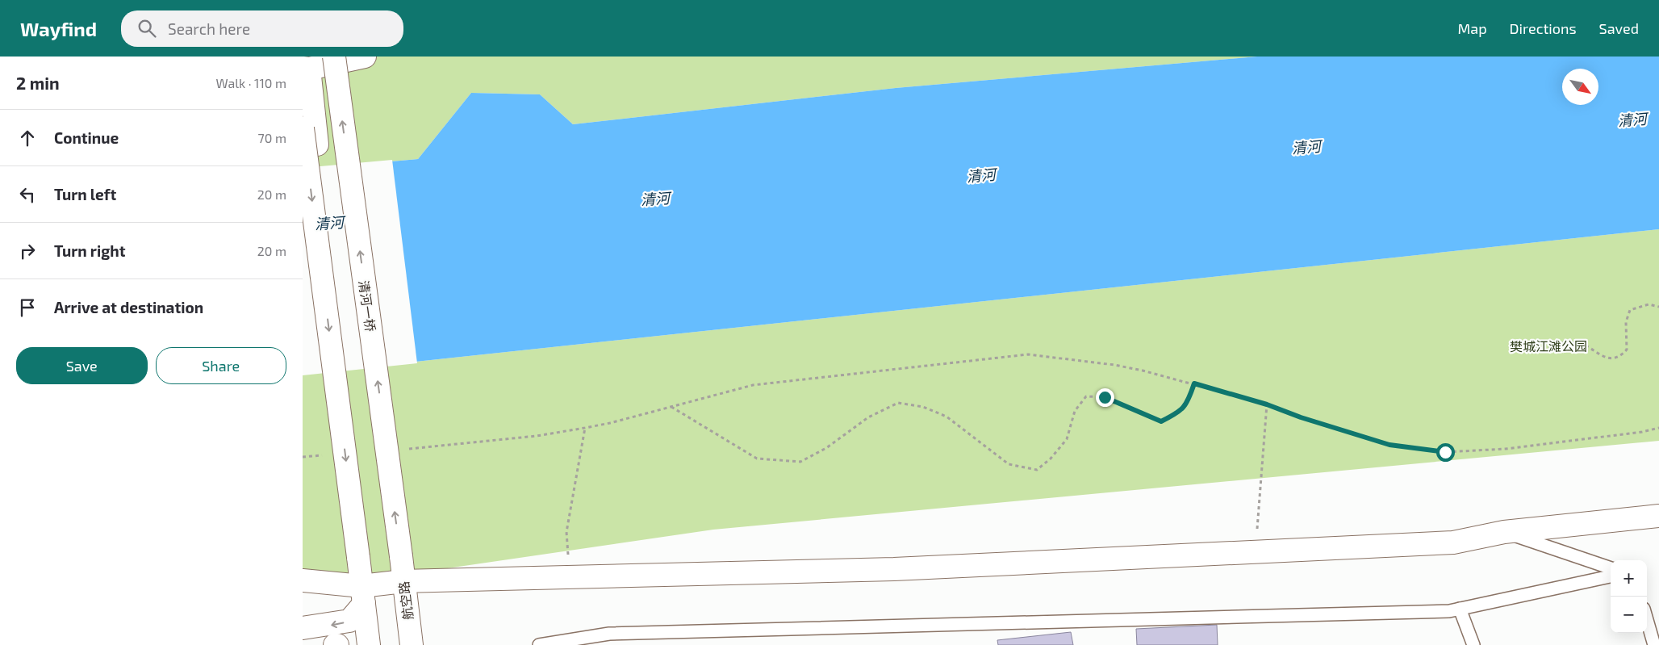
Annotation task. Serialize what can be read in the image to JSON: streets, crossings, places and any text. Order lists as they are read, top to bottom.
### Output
{
  "streets": {
    "street": ["清河一桥", "航空路"]
  },
  "crossings": [
    ["清河一桥", "航空路"]
  ],
  "water": ["清河"],
  "parks": ["樊城江滩公园"],
  "north": "bottom right",
  "page": {
    "header": "Wayfind",
    "search": "Search here",
    "nav": ["Map", "Directions", "Saved"],
    "heading": ["2 min", "Walk · 110 m"],
    "list": [
      ["Continue", "70 m"],
      ["Turn left", "20 m"],
      ["Turn right", "20 m"],
      "Arrive at destination"
    ],
    "buttons": ["Save", "Share"],
    "map_buttons": ["+", "−"]
  }
}
